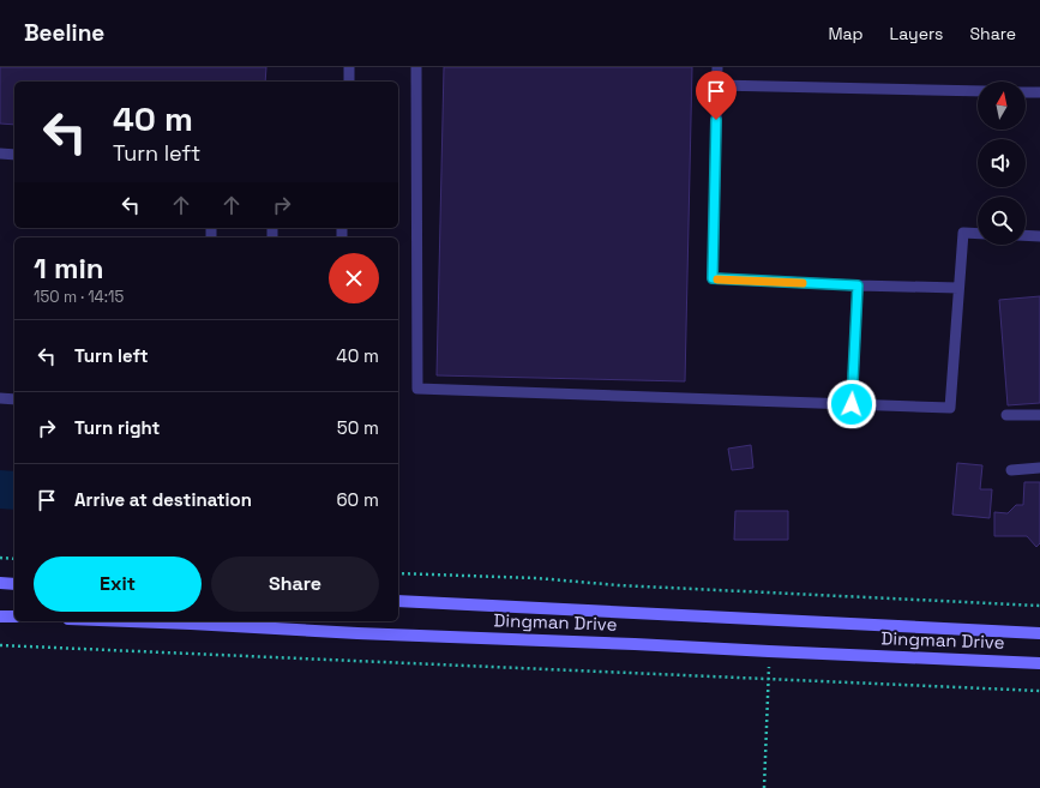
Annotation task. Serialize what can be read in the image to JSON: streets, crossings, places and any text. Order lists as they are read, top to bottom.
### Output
{
  "streets": {
    "main road": ["Dingman Drive"]
  },
  "north": "top",
  "page": {
    "header": "Beeline",
    "nav": ["Map", "Layers", "Share"],
    "turn": ["40 m", "Turn left"],
    "heading": ["1 min", "150 m · 14:15"],
    "list": [
      {
        "name": "Turn left",
        "value": "40 m"
      },
      {
        "name": "Turn right",
        "value": "50 m"
      },
      {
        "name": "Arrive at destination",
        "value": "60 m"
      }
    ],
    "buttons": ["Exit", "Share"]
  }
}
